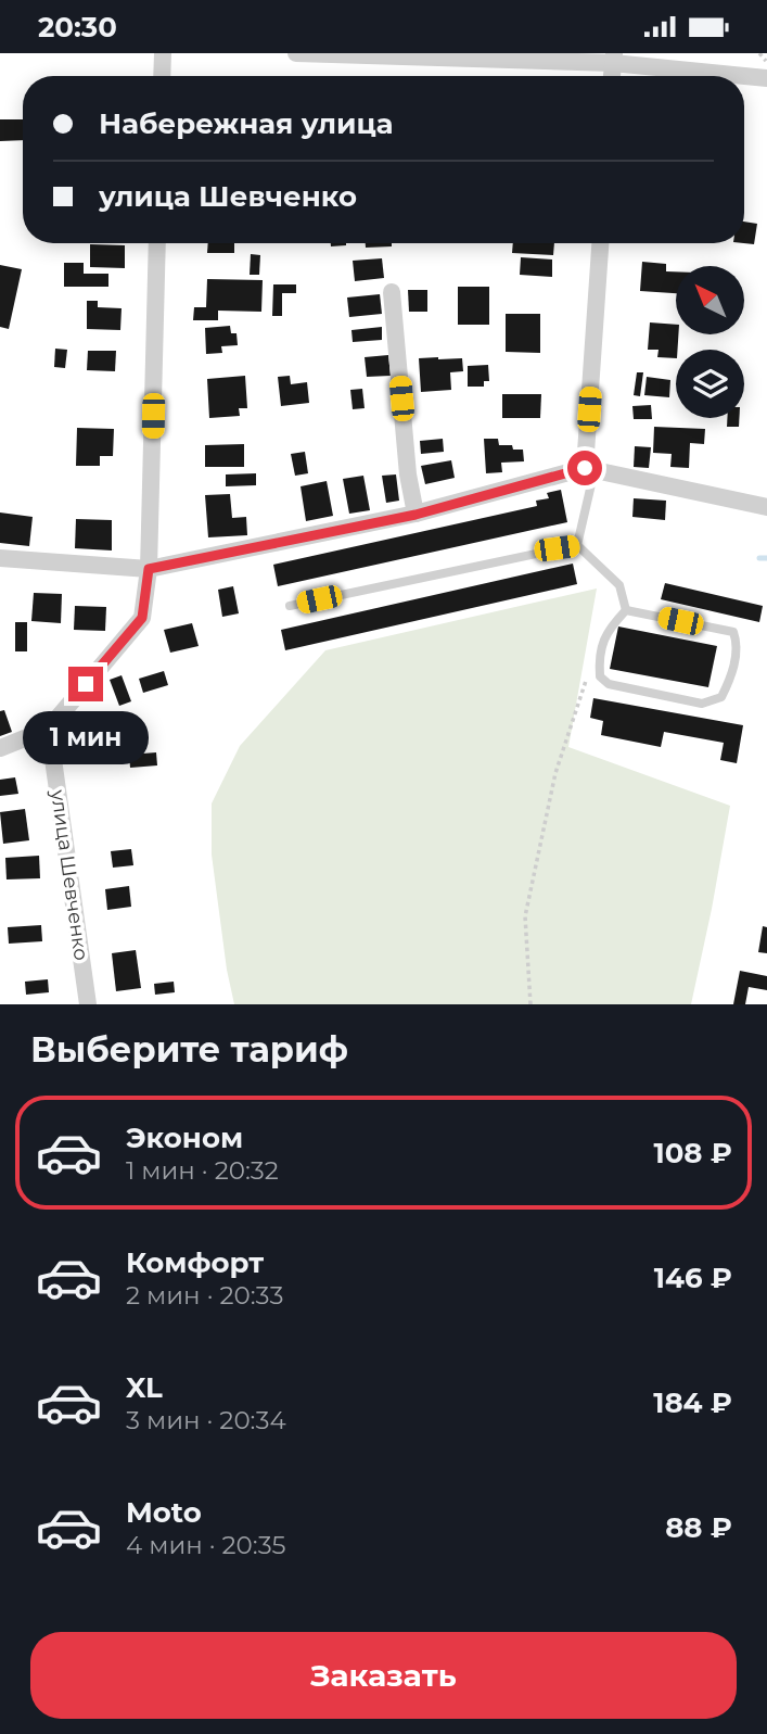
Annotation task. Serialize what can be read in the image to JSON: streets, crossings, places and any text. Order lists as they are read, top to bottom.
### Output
{
  "streets": {
    "street": ["улица Шевченко"]
  },
  "north": "top left",
  "page": {
    "status": "20:30",
    "banner": ["Набережная улица", "улица Шевченко"],
    "bubble": "1 мин",
    "heading": "Выберите тариф",
    "list": [
      {
        "name": "Эконом",
        "note": "1 мин · 20:32",
        "value": "108 ₽"
      },
      {
        "name": "Комфорт",
        "note": "2 мин · 20:33",
        "value": "146 ₽"
      },
      {
        "name": "XL",
        "note": "3 мин · 20:34",
        "value": "184 ₽"
      },
      {
        "name": "Moto",
        "note": "4 мин · 20:35",
        "value": "88 ₽"
      }
    ],
    "buttons": "Заказать"
  }
}
